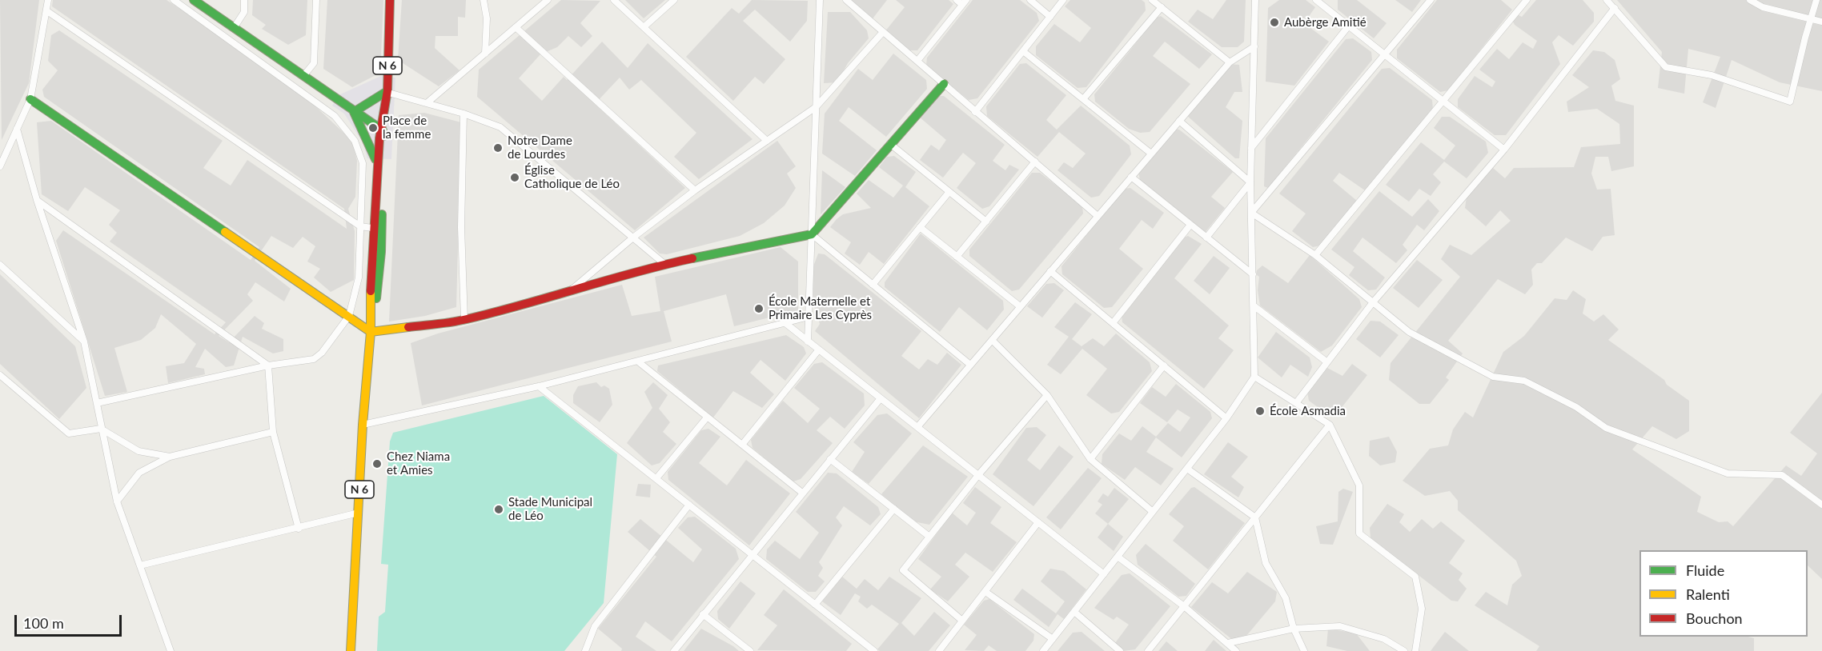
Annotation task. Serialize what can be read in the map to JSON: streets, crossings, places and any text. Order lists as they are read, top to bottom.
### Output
{
  "streets": {
    "main road": ["N 6"]
  },
  "places": [
    "Aubèrge Amitié",
    "Place de la femme",
    "Notre Dame de Lourdes",
    "Église Catholique de Léo",
    "École Maternelle et Primaire Les Cyprès",
    "École Asmadia",
    "Chez Niama et Amies",
    "Stade Municipal de Léo"
  ],
  "legend": ["Fluide", "Ralenti", "Bouchon"],
  "scale_bar": "100 m"
}
